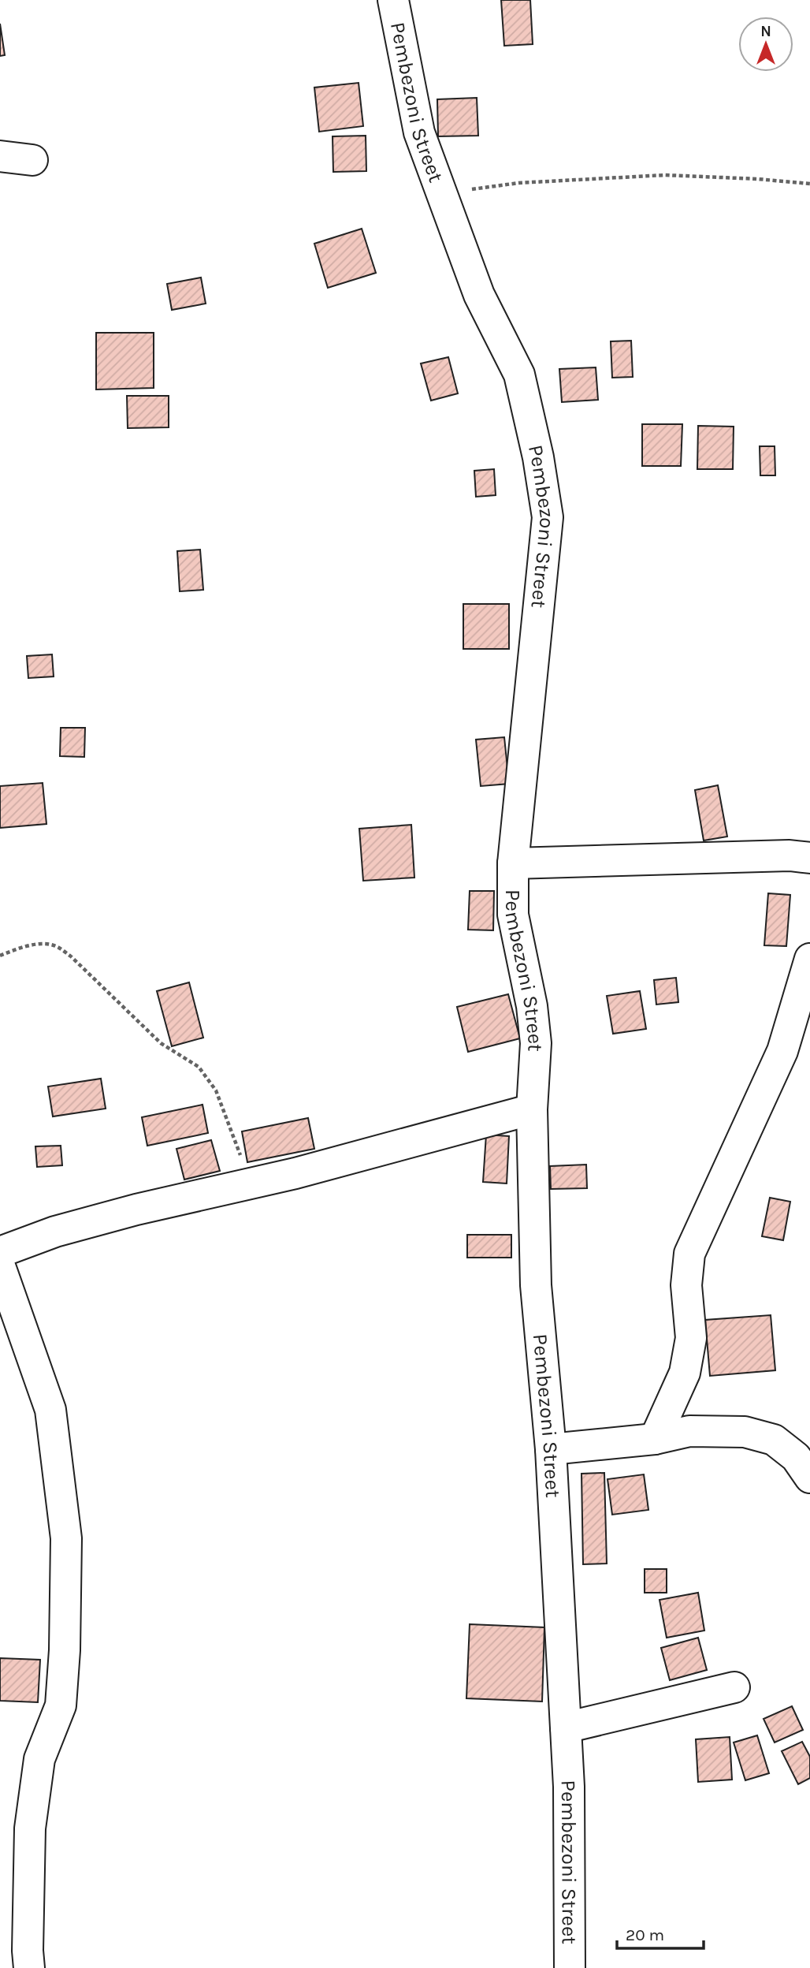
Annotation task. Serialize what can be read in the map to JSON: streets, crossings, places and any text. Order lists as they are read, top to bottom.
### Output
{
  "streets": {
    "street": ["Pembezoni Street"]
  },
  "scale_bar": "20 m",
  "north": "top"
}
